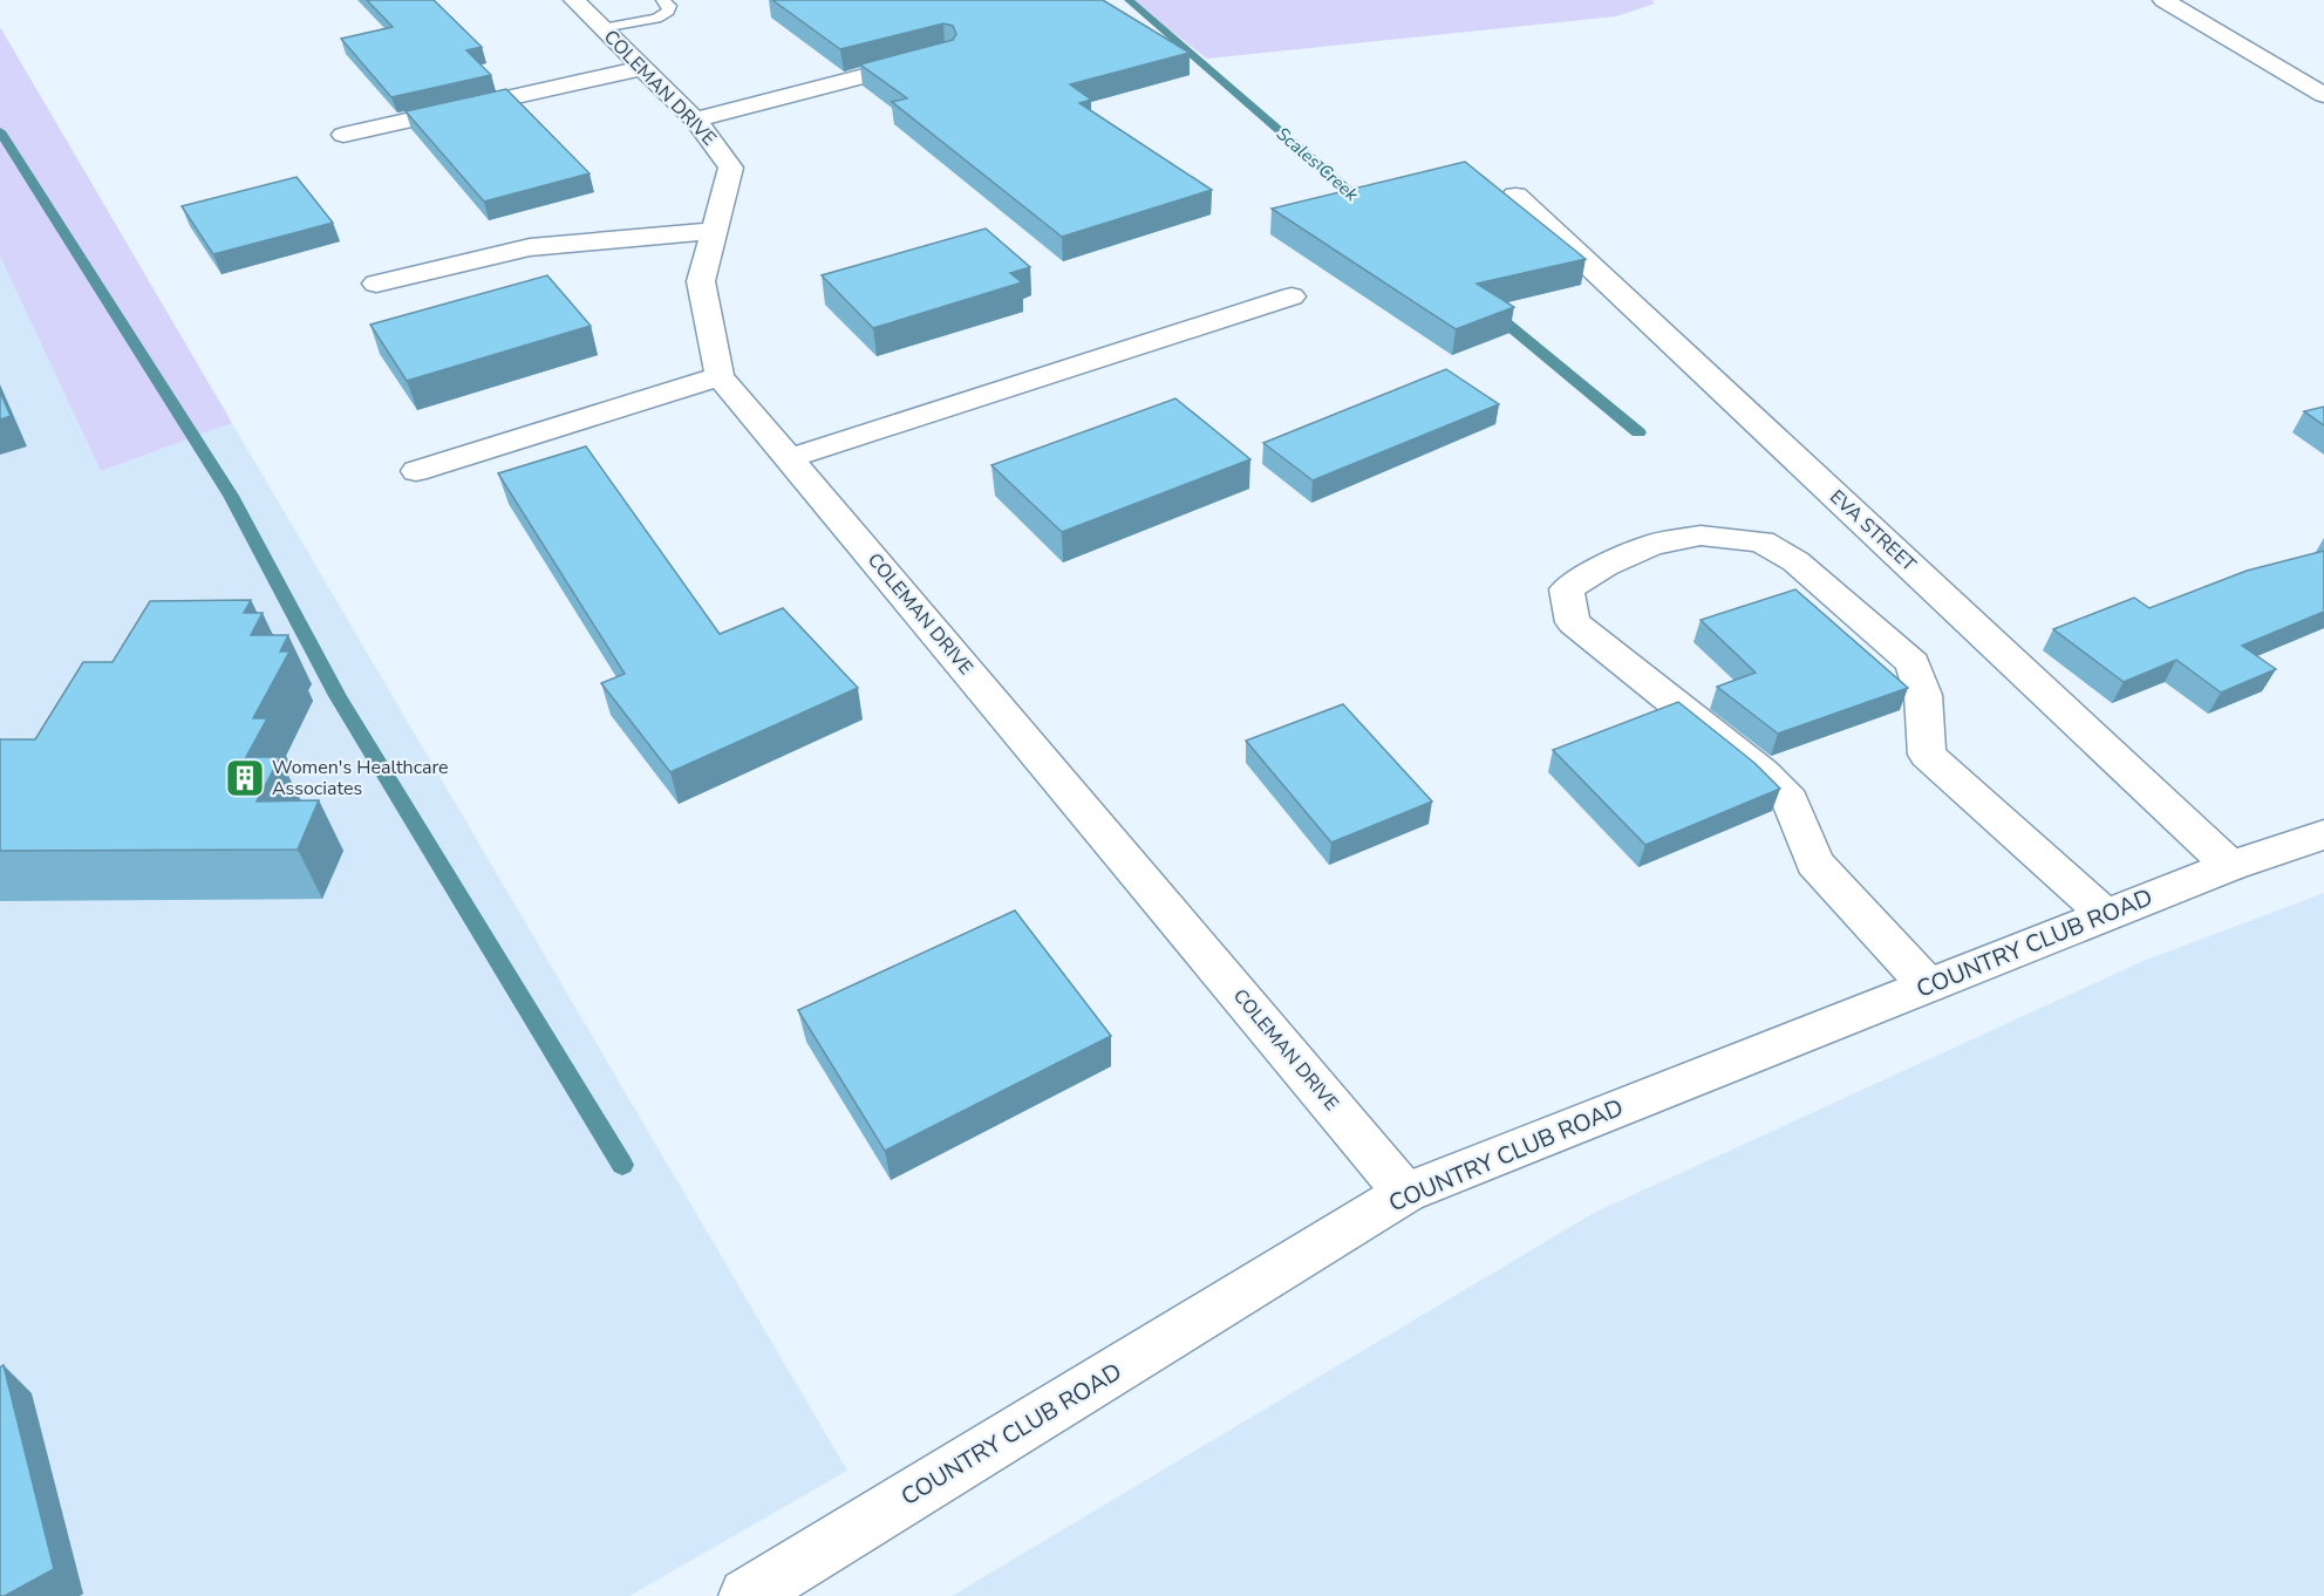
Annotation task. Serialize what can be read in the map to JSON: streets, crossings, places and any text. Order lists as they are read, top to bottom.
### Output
{
  "streets": {
    "street": ["COLEMAN DRIVE", "EVA STREET", "COUNTRY CLUB ROAD"]
  },
  "crossings": [
    ["COLEMAN DRIVE", "COUNTRY CLUB ROAD"],
    ["EVA STREET", "COUNTRY CLUB ROAD"]
  ],
  "water": ["Scales Creek"],
  "places": {
    "building": ["Women's Healthcare Associates"]
  }
}
